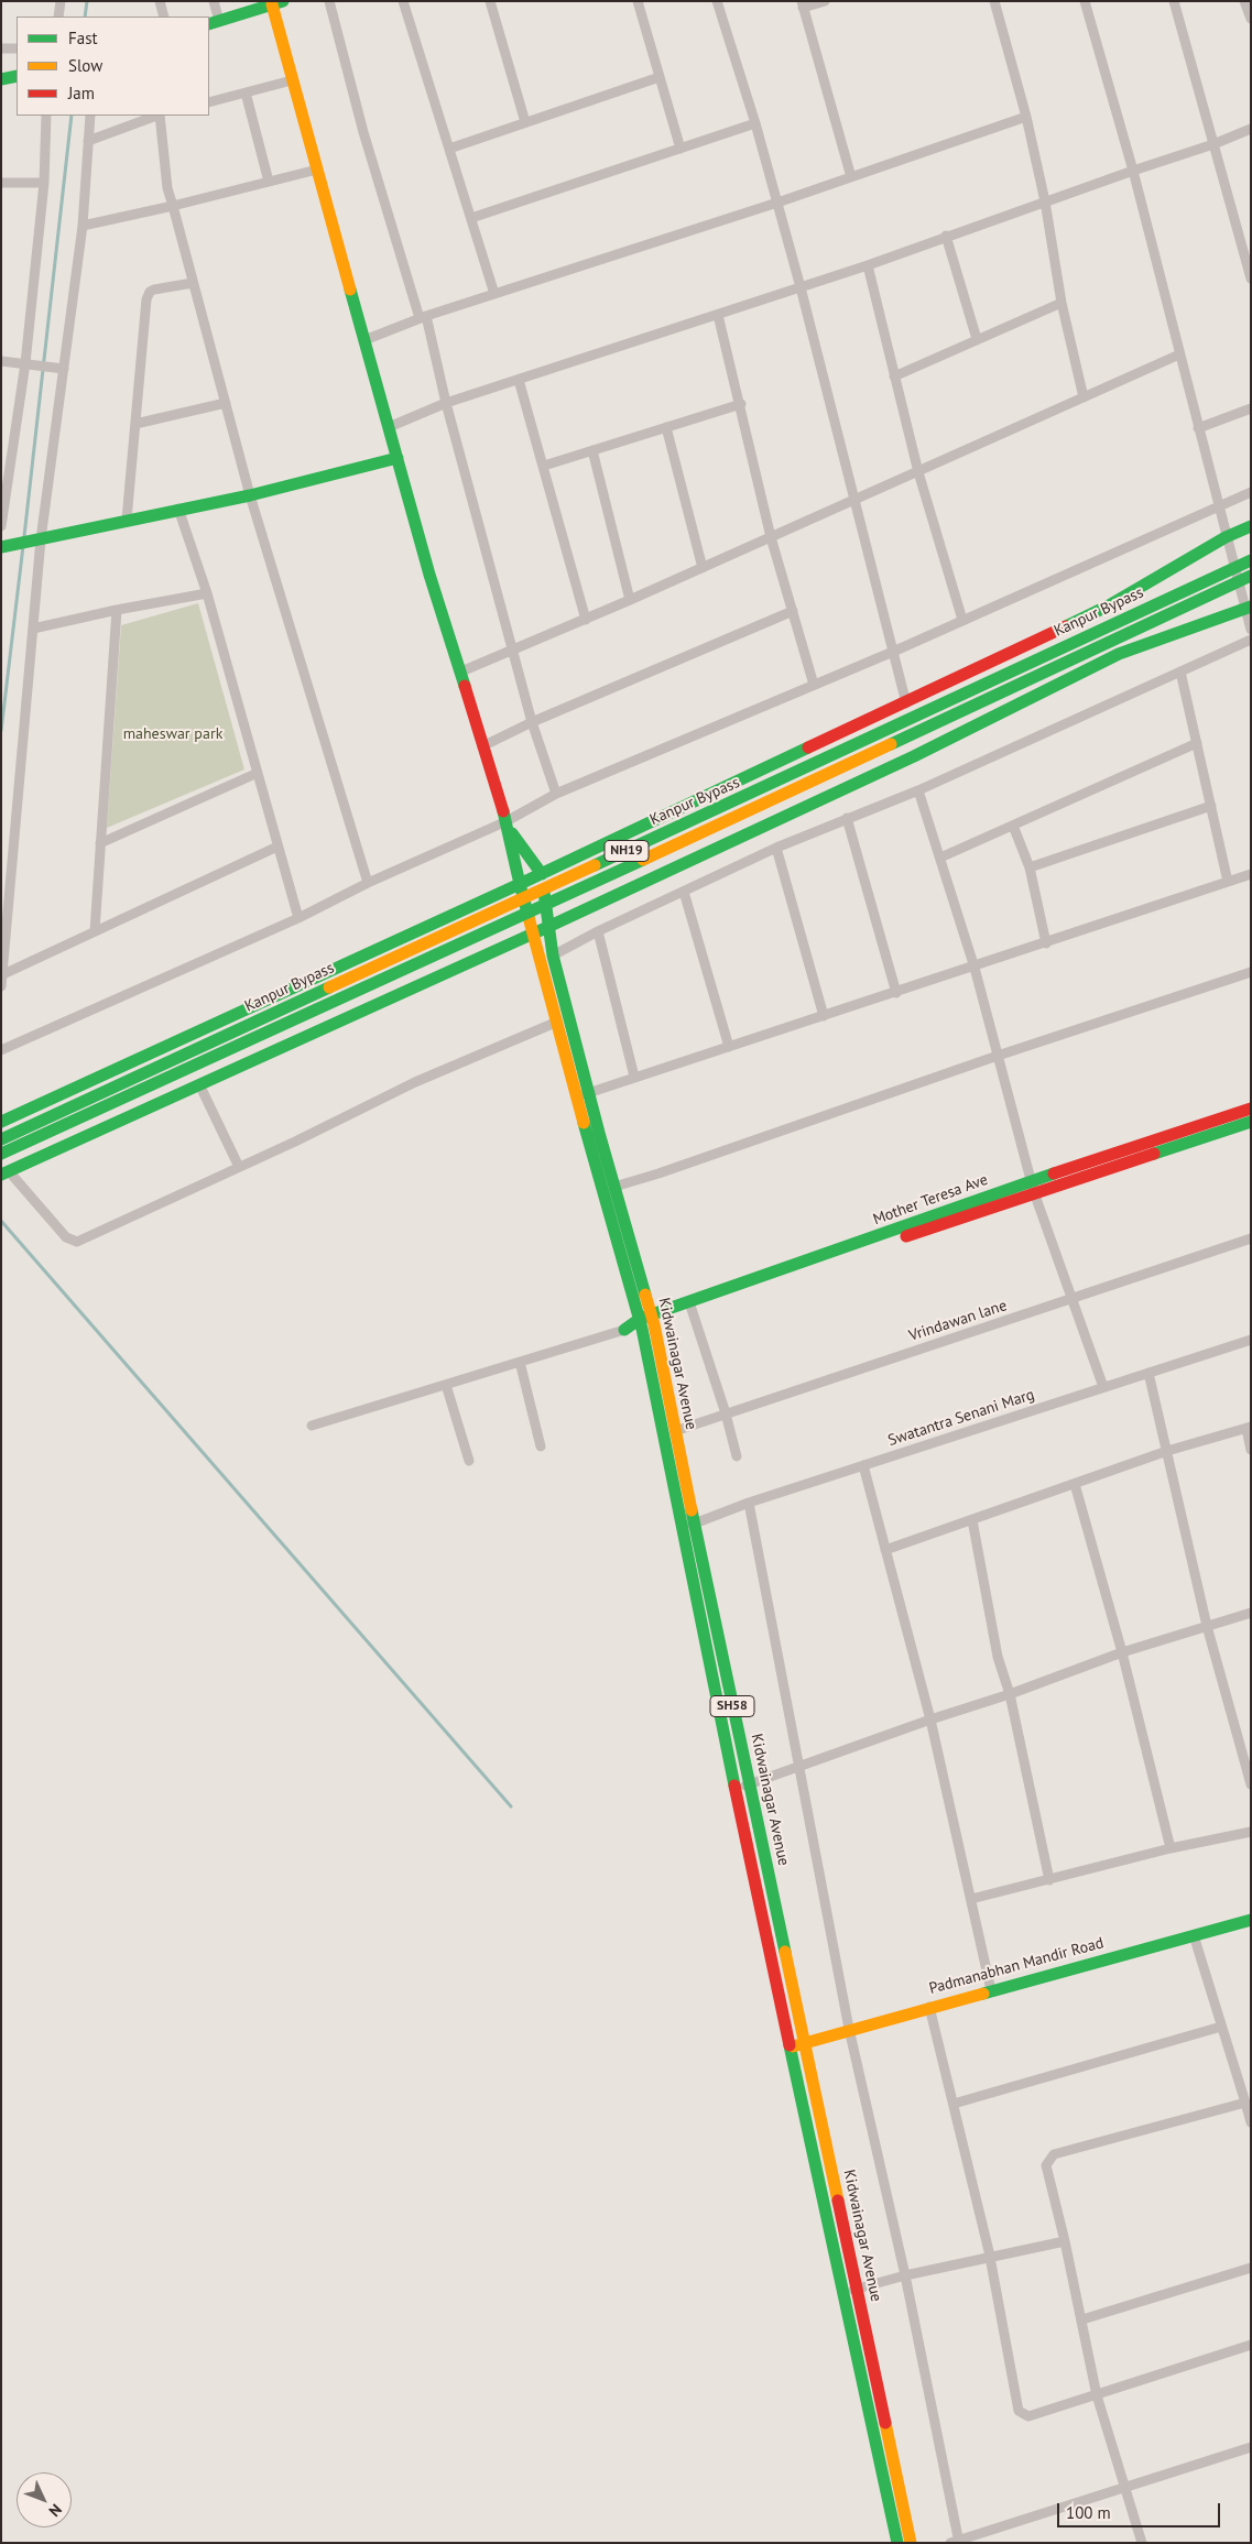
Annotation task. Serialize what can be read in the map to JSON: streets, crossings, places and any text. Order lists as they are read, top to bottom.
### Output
{
  "streets": {
    "main road": [
      "Kanpur Bypass",
      "NH19",
      "Kidwainagar Avenue",
      "SH58",
      "Padmanabhan Mandir Road"
    ],
    "street": ["Vrindawan lane", "Swatantra Senani Marg"]
  },
  "crossings": [
    ["Vrindawan lane", "Kidwainagar Avenue"],
    ["Kidwainagar Avenue", "Swatantra Senani Marg"],
    ["Kidwainagar Avenue", "Padmanabhan Mandir Road"]
  ],
  "parks": ["maheswar park"],
  "legend": ["Fast", "Slow", "Jam"],
  "scale_bar": "100 m",
  "north": "bottom right"
}
